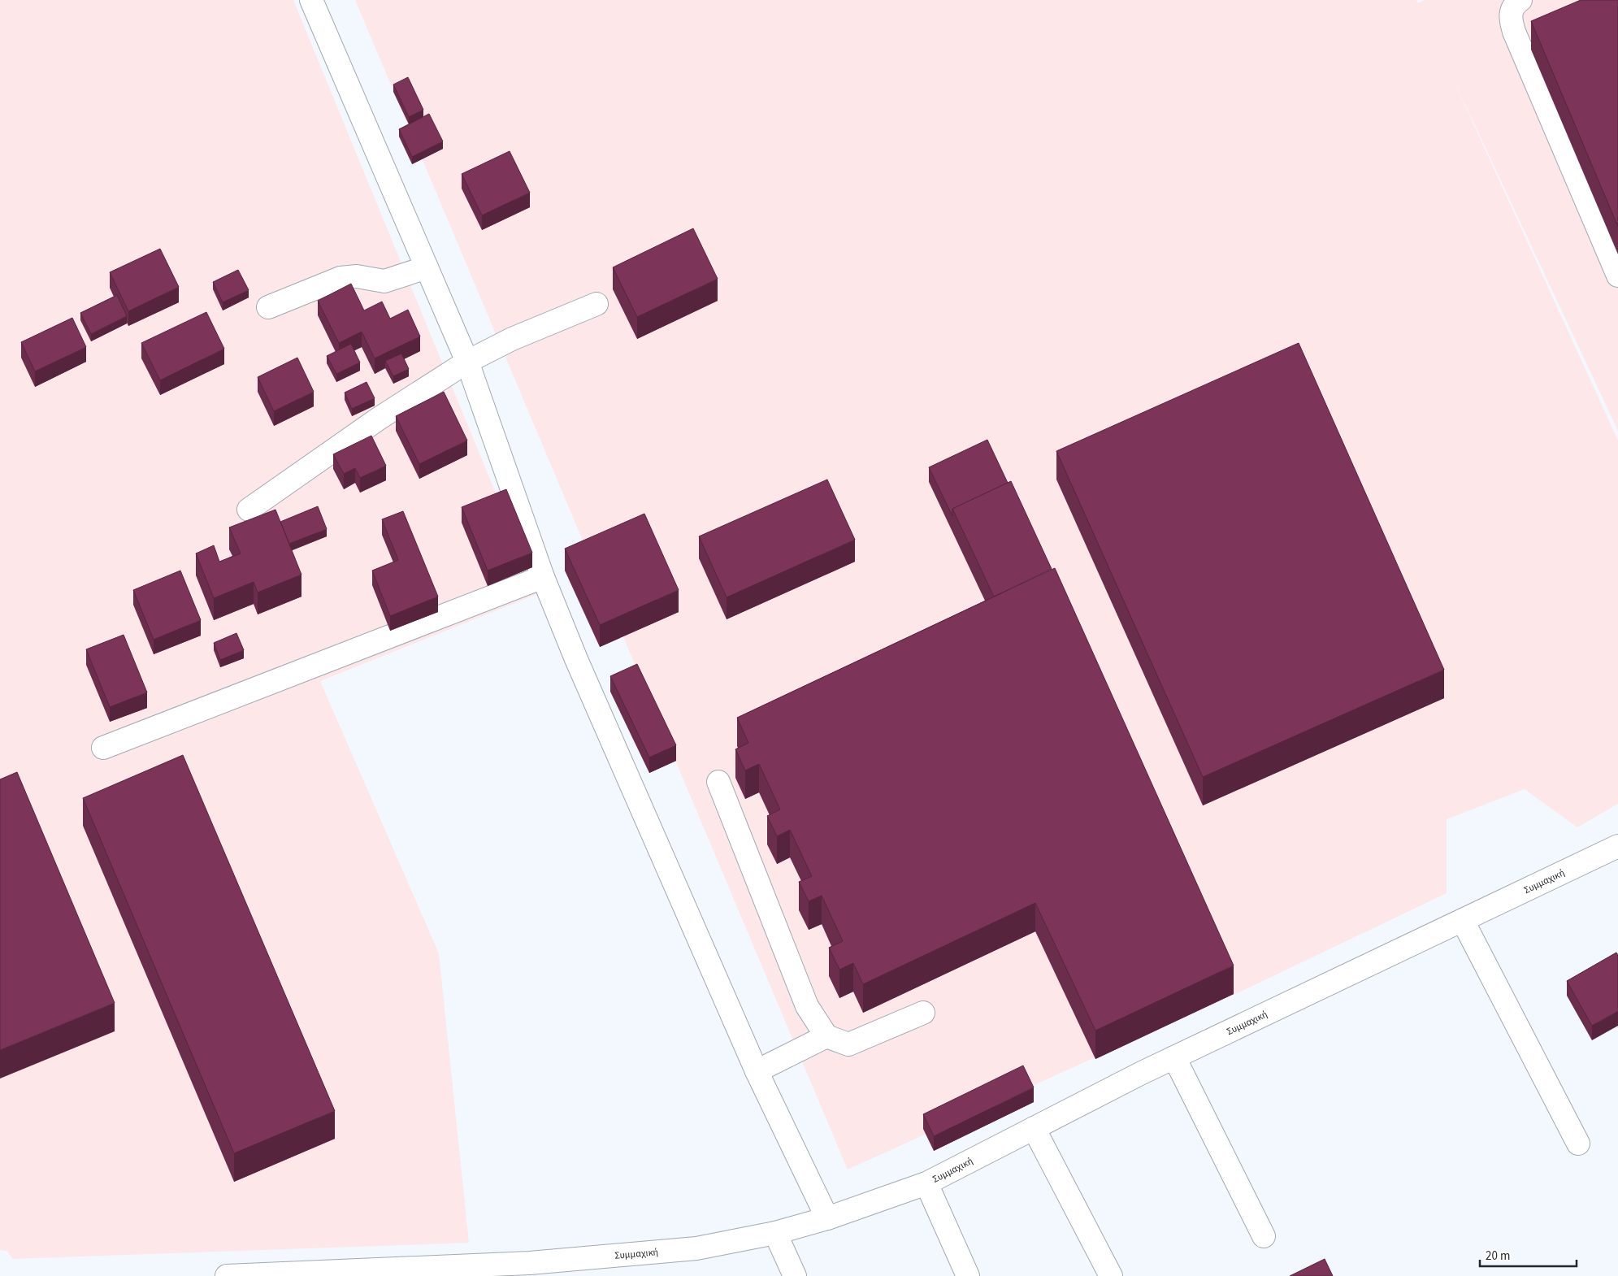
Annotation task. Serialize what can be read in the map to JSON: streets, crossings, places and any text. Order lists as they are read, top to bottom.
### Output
{
  "streets": {
    "street": ["Συμμαχική"]
  },
  "scale_bar": "20 m"
}
